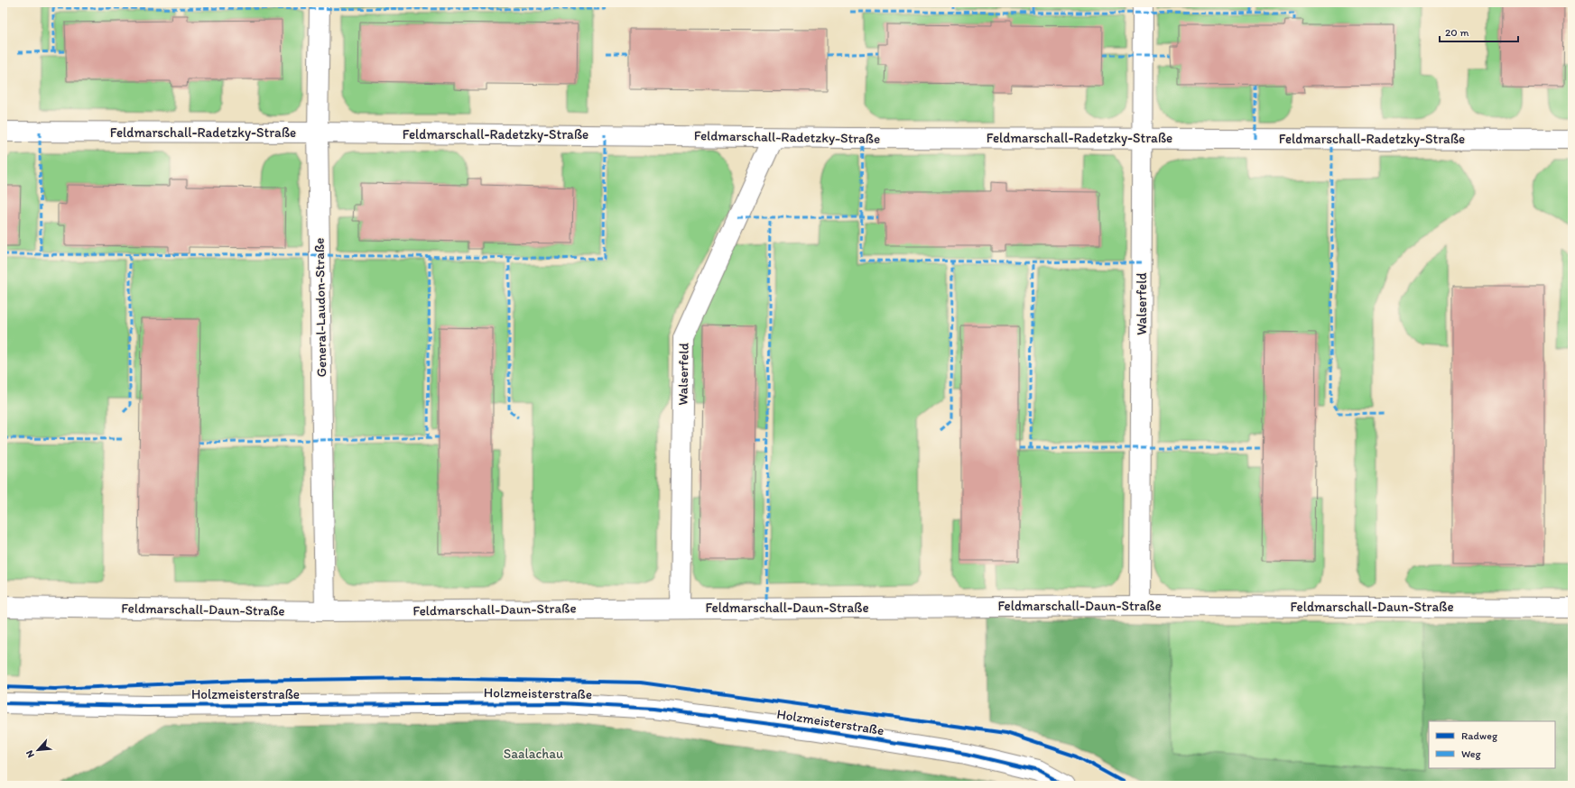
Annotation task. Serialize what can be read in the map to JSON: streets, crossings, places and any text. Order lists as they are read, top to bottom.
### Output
{
  "streets": {
    "street": [
      "Feldmarschall-Radetzky-Straße",
      "Walserfeld",
      "General-Laudon-Straße",
      "Feldmarschall-Daun-Straße",
      "Holzmeisterstraße"
    ]
  },
  "crossings": [
    ["Feldmarschall-Radetzky-Straße", "Walserfeld"],
    ["Feldmarschall-Radetzky-Straße", "General-Laudon-Straße"],
    ["Walserfeld", "Feldmarschall-Daun-Straße"],
    ["General-Laudon-Straße", "Feldmarschall-Daun-Straße"]
  ],
  "parks": ["Saalachau"],
  "legend": ["Radweg", "Weg"],
  "scale_bar": "20 m",
  "north": "bottom left"
}
